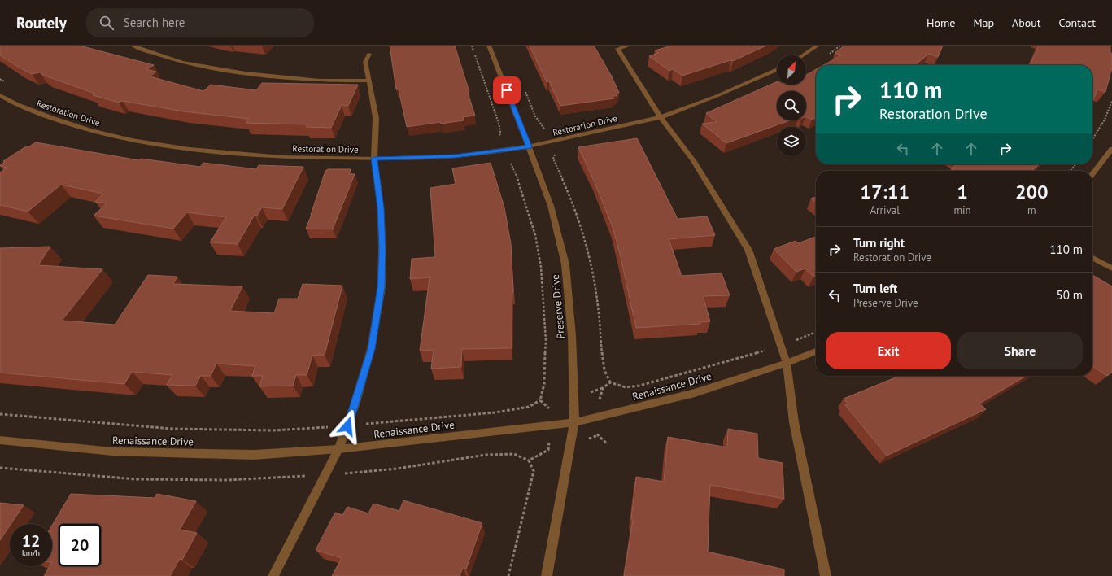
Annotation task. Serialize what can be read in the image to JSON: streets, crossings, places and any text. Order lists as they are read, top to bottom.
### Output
{
  "streets": {
    "street": ["Restoration Drive", "Preserve Drive", "Renaissance Drive"]
  },
  "crossings": [
    ["Restoration Drive", "Preserve Drive"],
    ["Preserve Drive", "Renaissance Drive"]
  ],
  "north": "top right",
  "page": {
    "header": "Routely",
    "search": "Search here",
    "nav": [
      "Home",
      "Map",
      "About",
      "Contact"
    ],
    "turn": ["110 m", "Restoration Drive"],
    "eta": [
      "17:11",
      "Arrival",
      "1",
      "min",
      "200",
      "m"
    ],
    "list": [
      {
        "name": "Turn right",
        "note": "Restoration Drive",
        "value": "110 m"
      },
      {
        "name": "Turn left",
        "note": "Preserve Drive",
        "value": "50 m"
      }
    ],
    "buttons": ["Exit", "Share"],
    "speed": "12 km/h",
    "limit": "20"
  }
}
